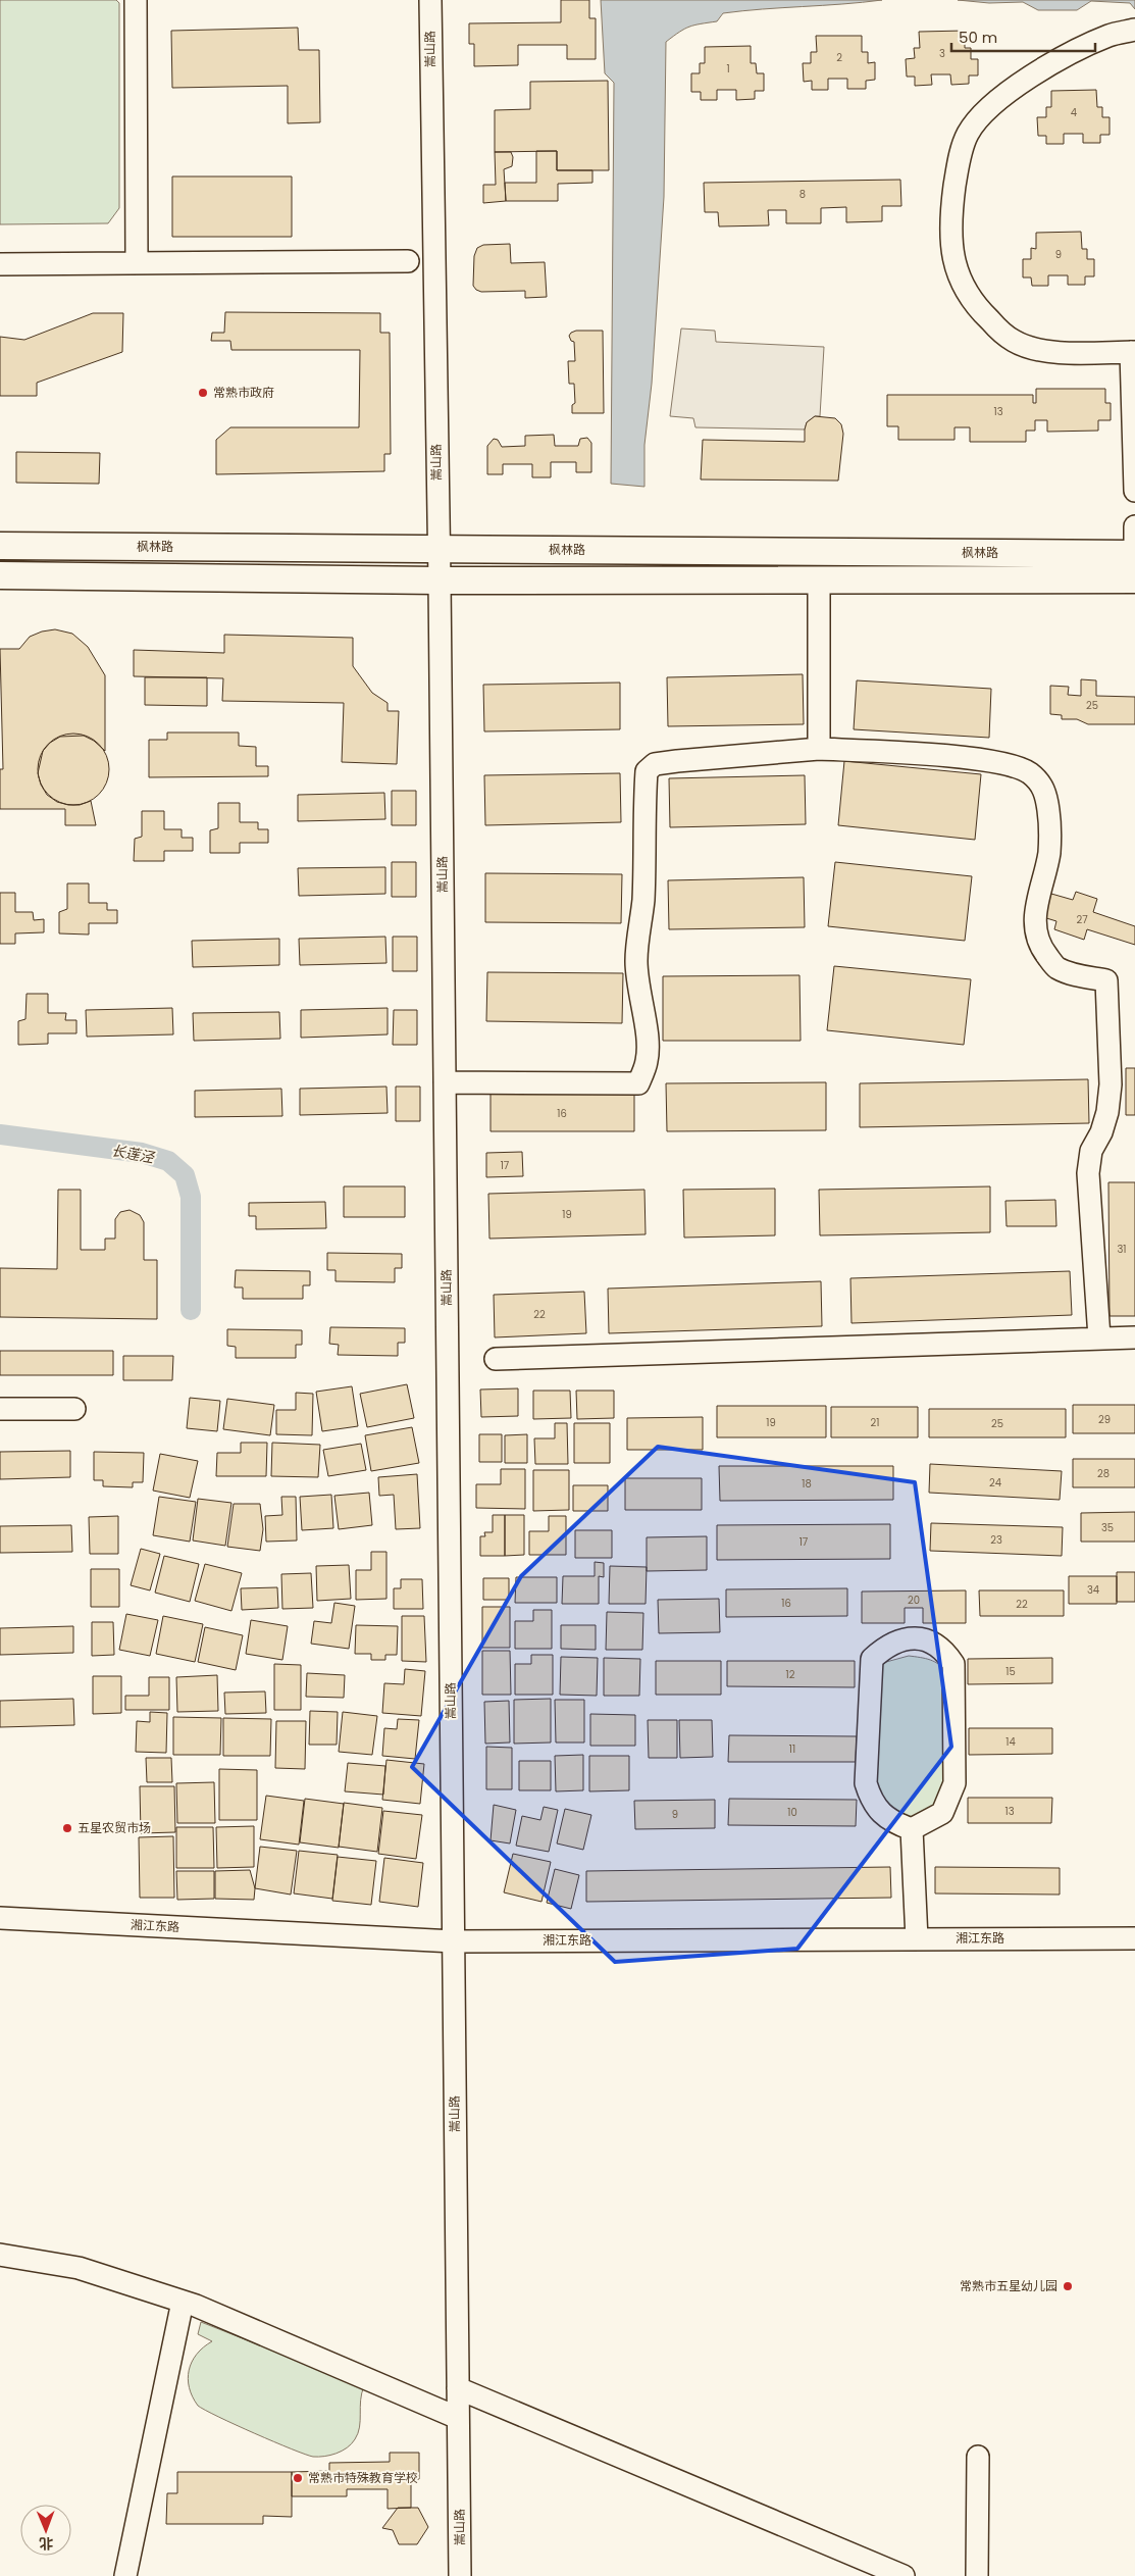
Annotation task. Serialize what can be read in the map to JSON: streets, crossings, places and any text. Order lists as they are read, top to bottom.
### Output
{
  "streets": {
    "main road": ["枫林路"],
    "street": ["嵩山路", "湘江东路"]
  },
  "crossings": [
    ["嵩山路", "枫林路"],
    ["嵩山路", "湘江东路"]
  ],
  "water": ["长莲泾"],
  "places": [
    "常熟市政府",
    "五星农贸市场",
    "常熟市五星幼儿园",
    "常熟市特殊教育学校"
  ],
  "house_numbers": [
    "3",
    "2",
    "1",
    "4",
    "8",
    "9",
    "13",
    "25",
    "27",
    "16",
    "17",
    "19",
    "31",
    "22",
    "29",
    "19",
    "21",
    "25",
    "28",
    "24",
    "18",
    "35",
    "23",
    "17",
    "34",
    "20",
    "16",
    "22",
    "15",
    "12",
    "14",
    "11",
    "13",
    "10",
    "9"
  ],
  "scale_bar": "50 m",
  "north": "bottom"
}
